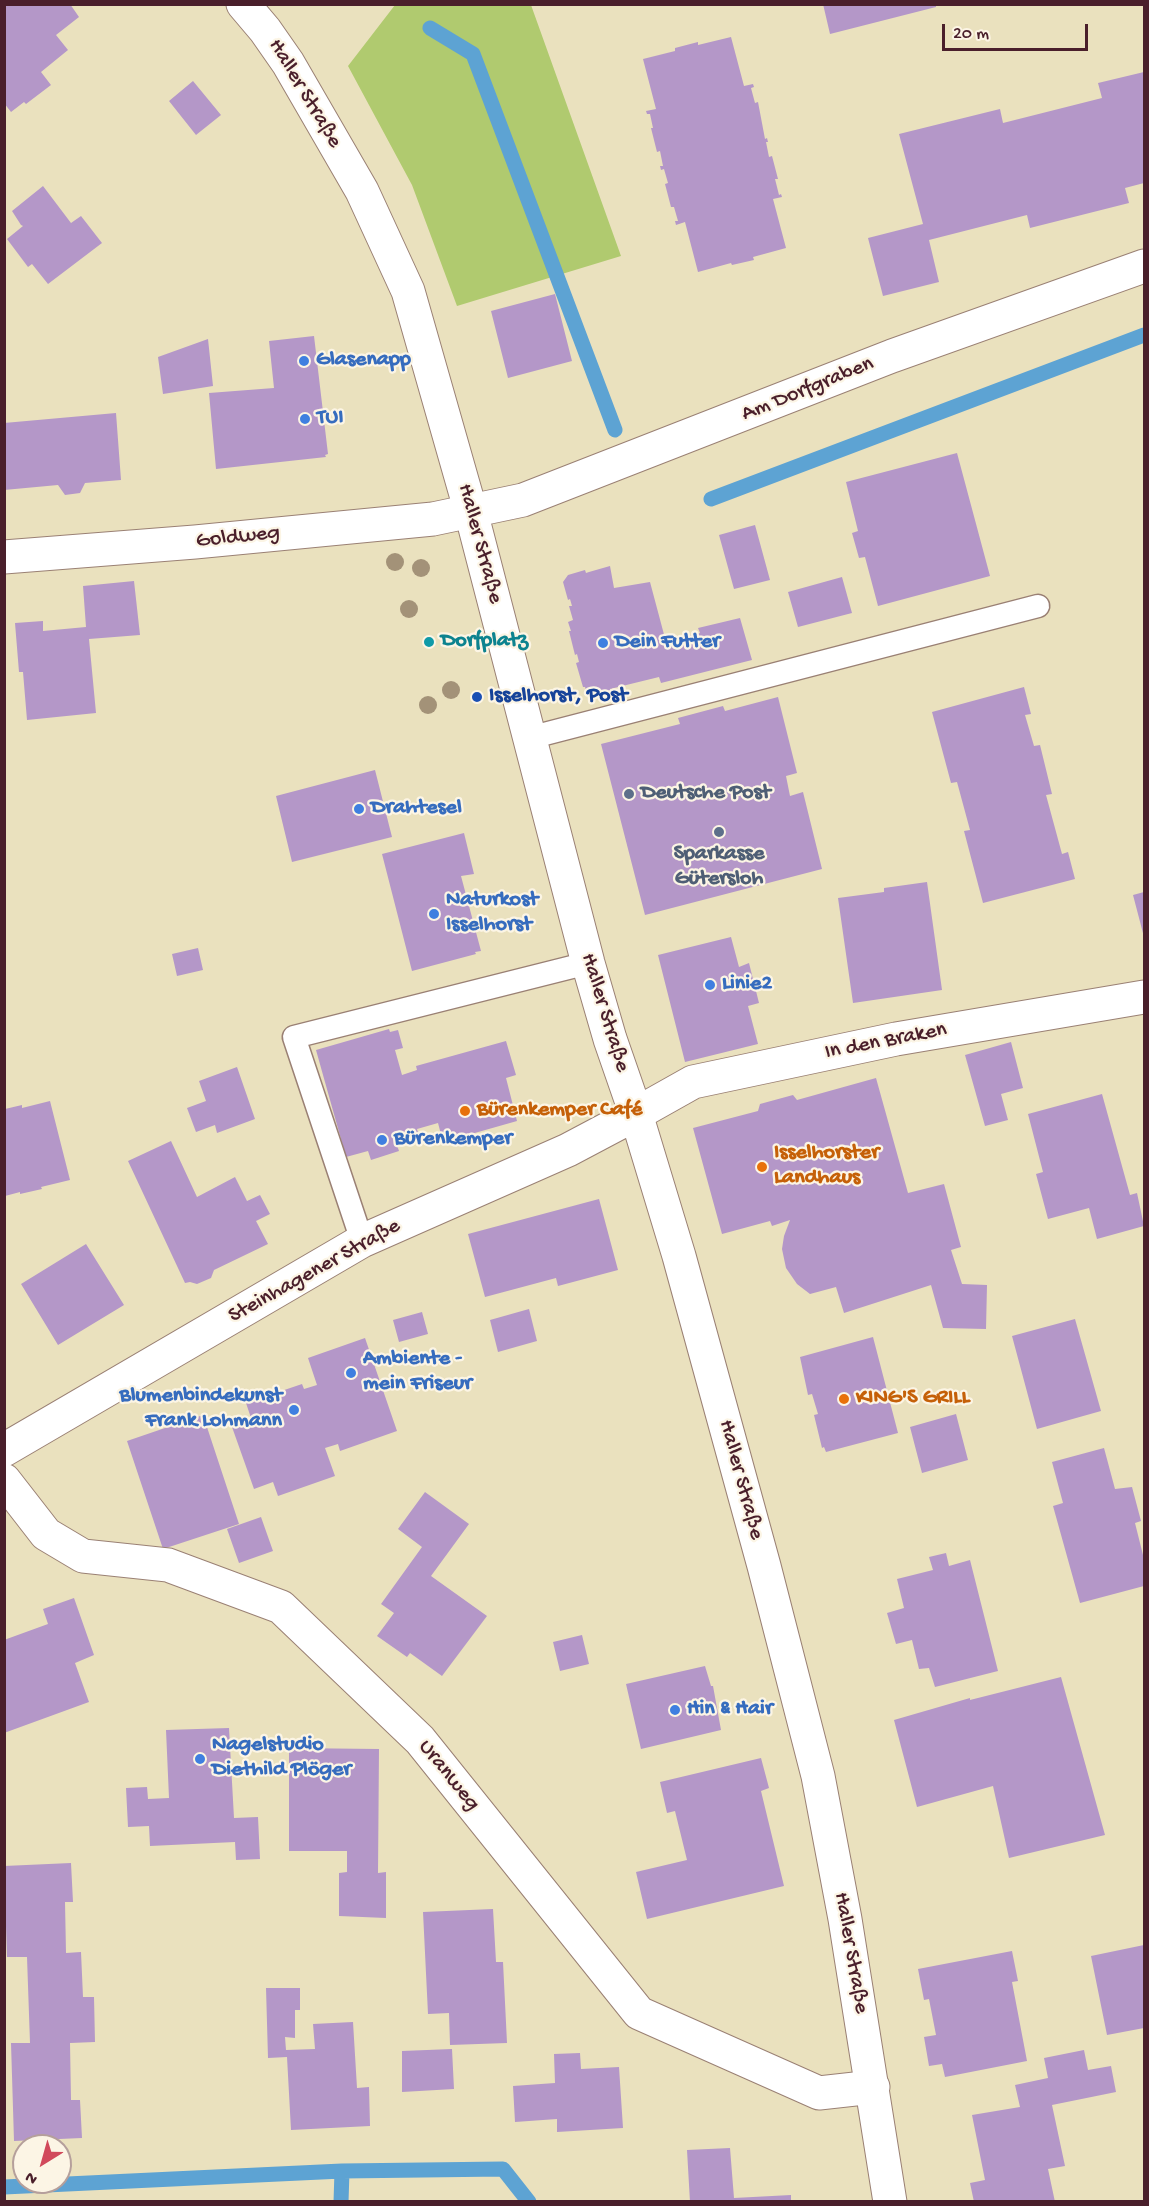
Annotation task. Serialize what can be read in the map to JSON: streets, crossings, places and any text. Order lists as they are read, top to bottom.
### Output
{
  "streets": {
    "street": [
      "Haller Straße",
      "Am Dorfgraben",
      "Goldweg",
      "In den Braken",
      "Steinhagener Straße",
      "Uranweg"
    ]
  },
  "crossings": [
    ["Haller Straße", "Am Dorfgraben"],
    ["Haller Straße", "Goldweg"],
    ["Haller Straße", "In den Braken"],
    ["Haller Straße", "Steinhagener Straße"],
    ["Haller Straße", "Uranweg"],
    ["Am Dorfgraben", "Goldweg"],
    ["In den Braken", "Steinhagener Straße"]
  ],
  "places": [
    "Glasenapp",
    "TUI",
    "Dorfplatz",
    "Dein Futter",
    "Isselhorst, Post",
    "Deutsche Post",
    "Drahtesel",
    "Sparkasse Gütersloh",
    "Naturkost Isselhorst",
    "Linie2",
    "Bürenkemper Café",
    "Bürenkemper",
    "Isselhorster Landhaus",
    "Ambiente - mein Friseur",
    "KING'S GRILL",
    "Blumenbindekunst Frank Lohmann",
    "Hin & Hair",
    "Nagelstudio Diethild Plöger"
  ],
  "scale_bar": "20 m",
  "north": "bottom left"
}
